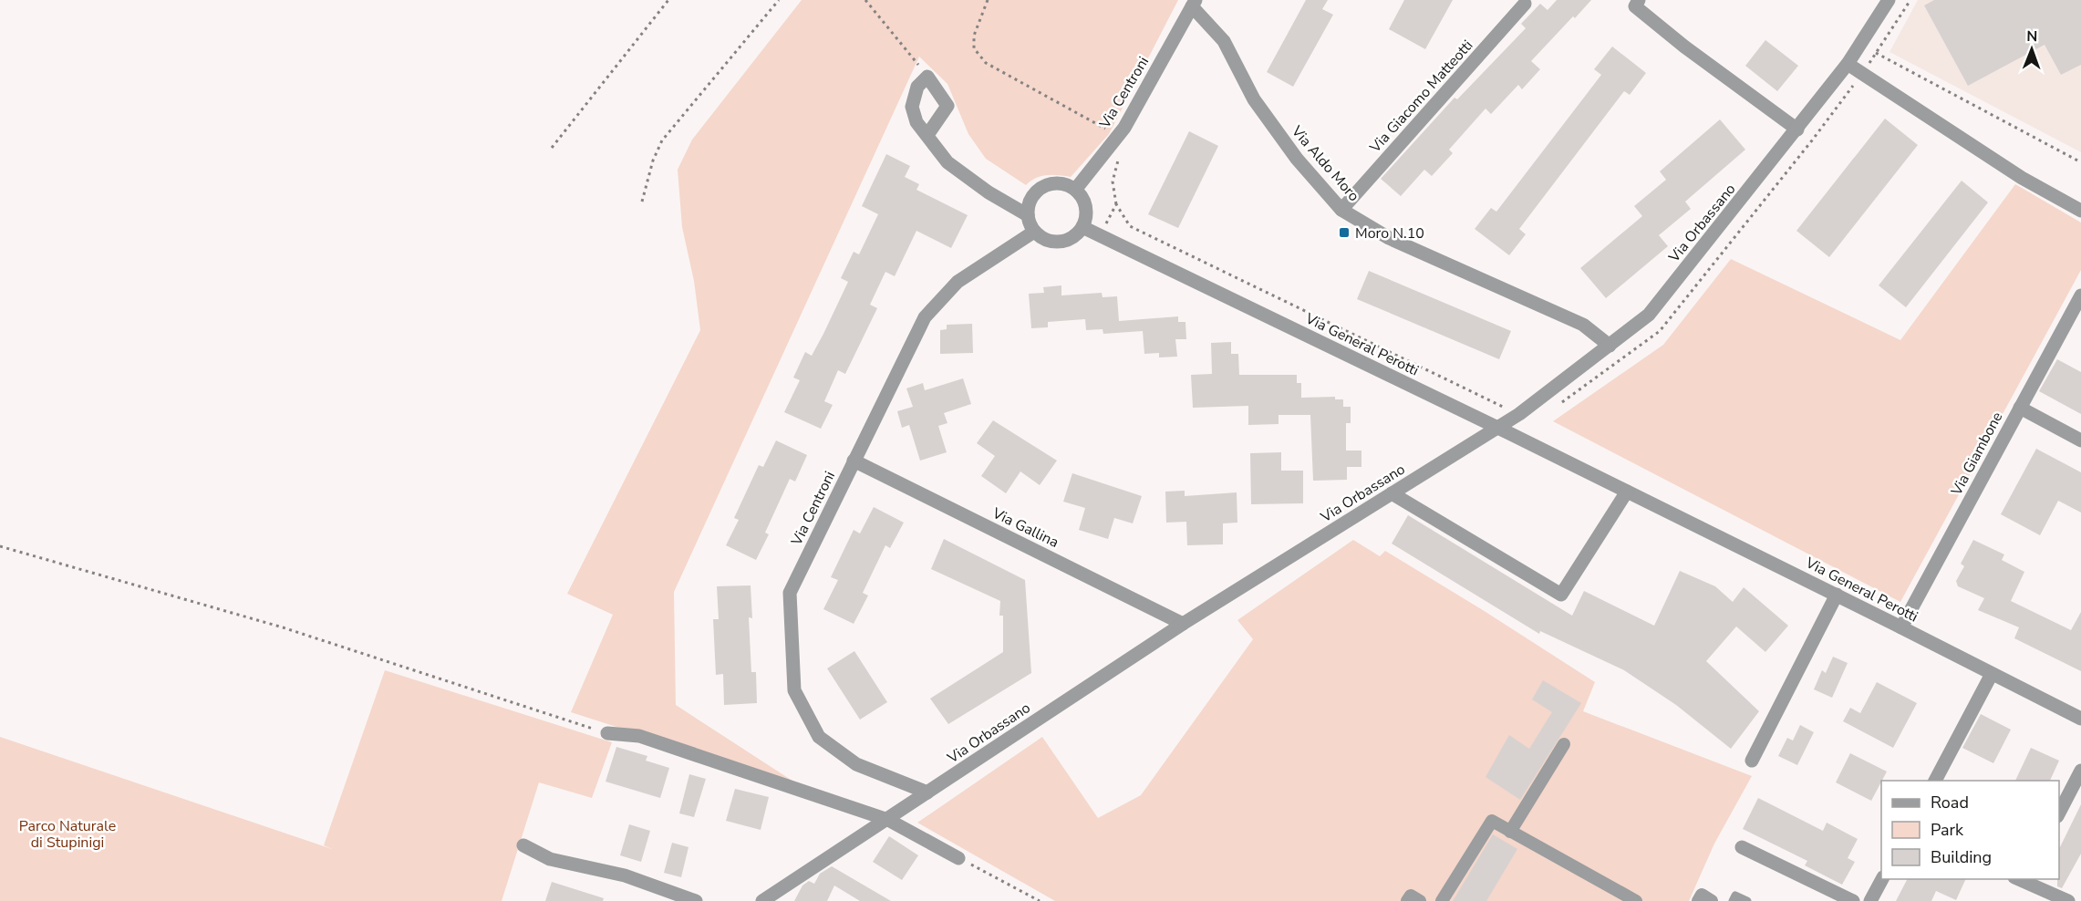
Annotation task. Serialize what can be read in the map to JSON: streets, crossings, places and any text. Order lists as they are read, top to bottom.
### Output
{
  "streets": {
    "street": [
      "Via Centroni",
      "Via Giacomo Matteotti",
      "Via Aldo Moro",
      "Via Orbassano",
      "Via General Perotti",
      "Via Giambone",
      "Via Gallina"
    ]
  },
  "crossings": [
    ["Via Centroni", "Via Aldo Moro"],
    ["Via Centroni", "Via Orbassano"],
    ["Via Centroni", "Via General Perotti"],
    ["Via Centroni", "Via Gallina"],
    ["Via Giacomo Matteotti", "Via Aldo Moro"],
    ["Via Aldo Moro", "Via Orbassano"],
    ["Via Orbassano", "Via General Perotti"],
    ["Via Orbassano", "Via Gallina"],
    ["Via General Perotti", "Via Giambone"]
  ],
  "parks": ["Parco Naturale di Stupinigi"],
  "places": {
    "transit": ["Moro N.10"]
  },
  "legend": ["Road", "Park", "Building"],
  "north": "top"
}
